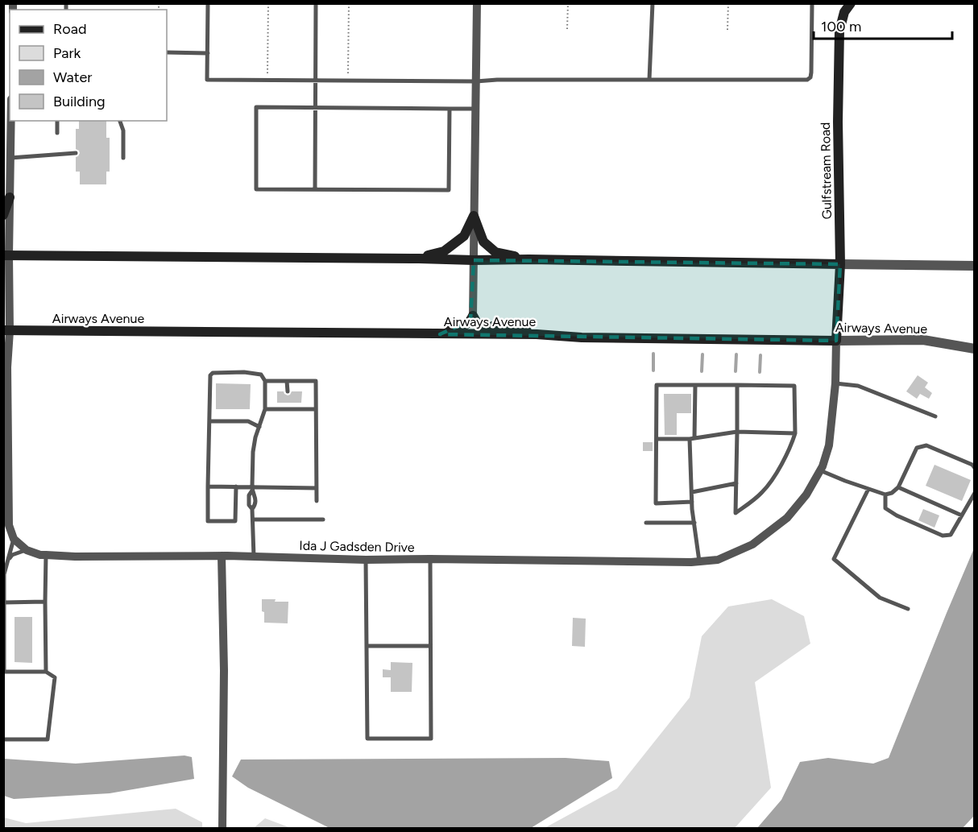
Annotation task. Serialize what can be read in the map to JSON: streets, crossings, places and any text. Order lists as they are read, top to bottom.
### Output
{
  "streets": {
    "main road": ["Gulfstream Road", "Airways Avenue"],
    "street": ["Ida J Gadsden Drive"]
  },
  "crossings": [
    ["Gulfstream Road", "Airways Avenue"],
    ["Gulfstream Road", "Ida J Gadsden Drive"],
    ["Airways Avenue", "Ida J Gadsden Drive"]
  ],
  "legend": [
    "Road",
    "Park",
    "Water",
    "Building"
  ],
  "scale_bar": "100 m"
}
